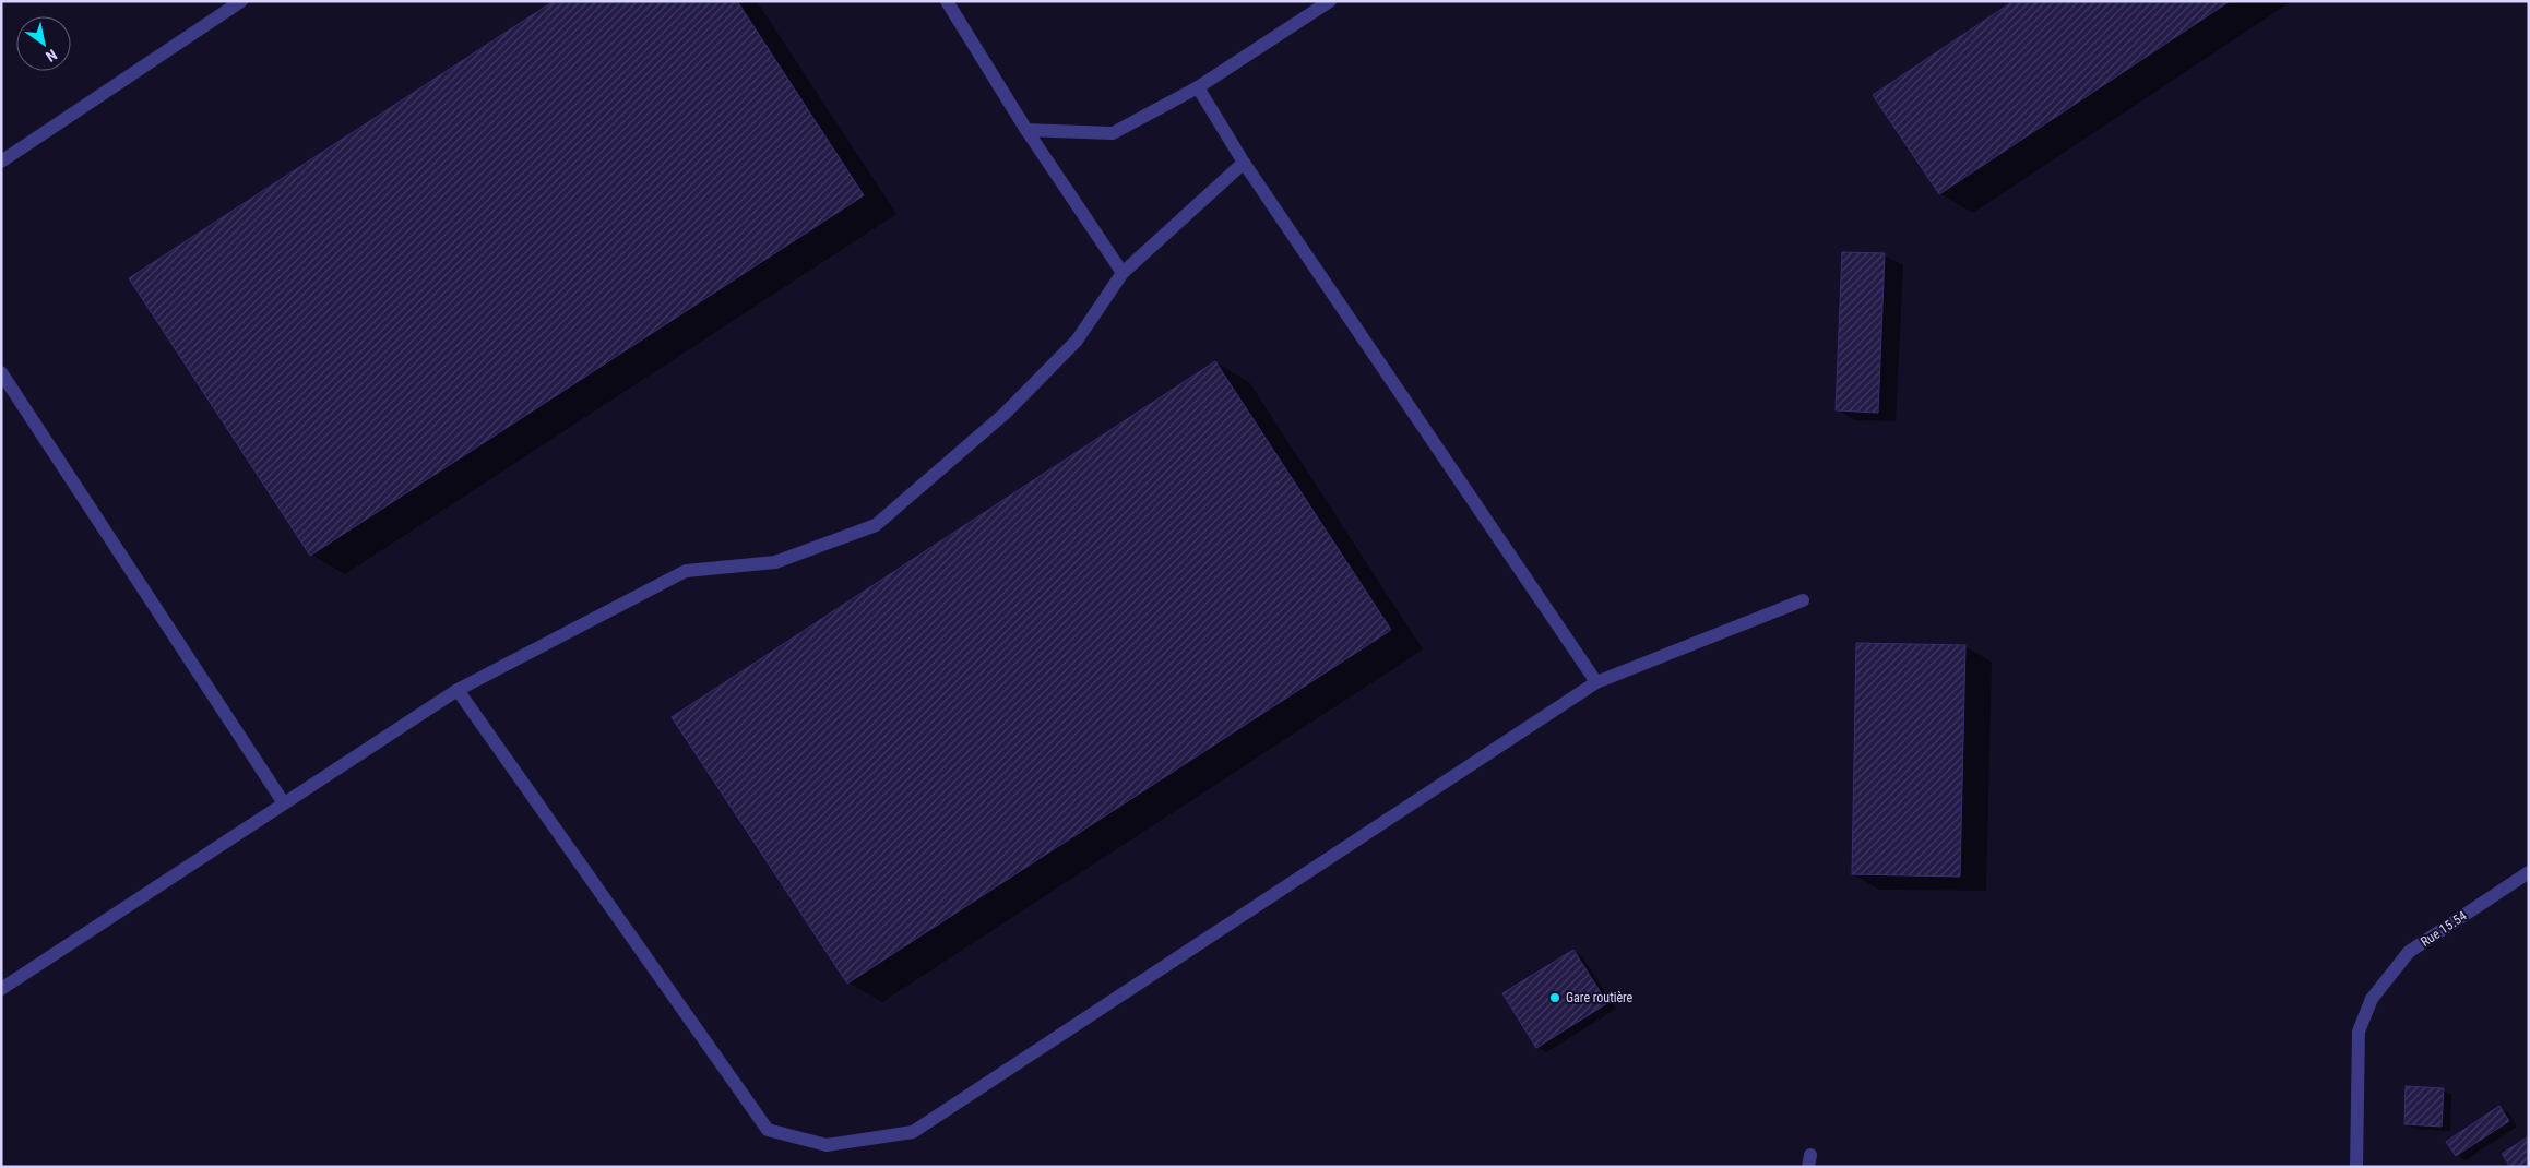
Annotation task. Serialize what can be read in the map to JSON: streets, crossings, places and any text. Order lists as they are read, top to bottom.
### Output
{
  "streets": {
    "street": ["Rue 15.54"]
  },
  "places": ["Gare routière"],
  "north": "bottom right"
}
